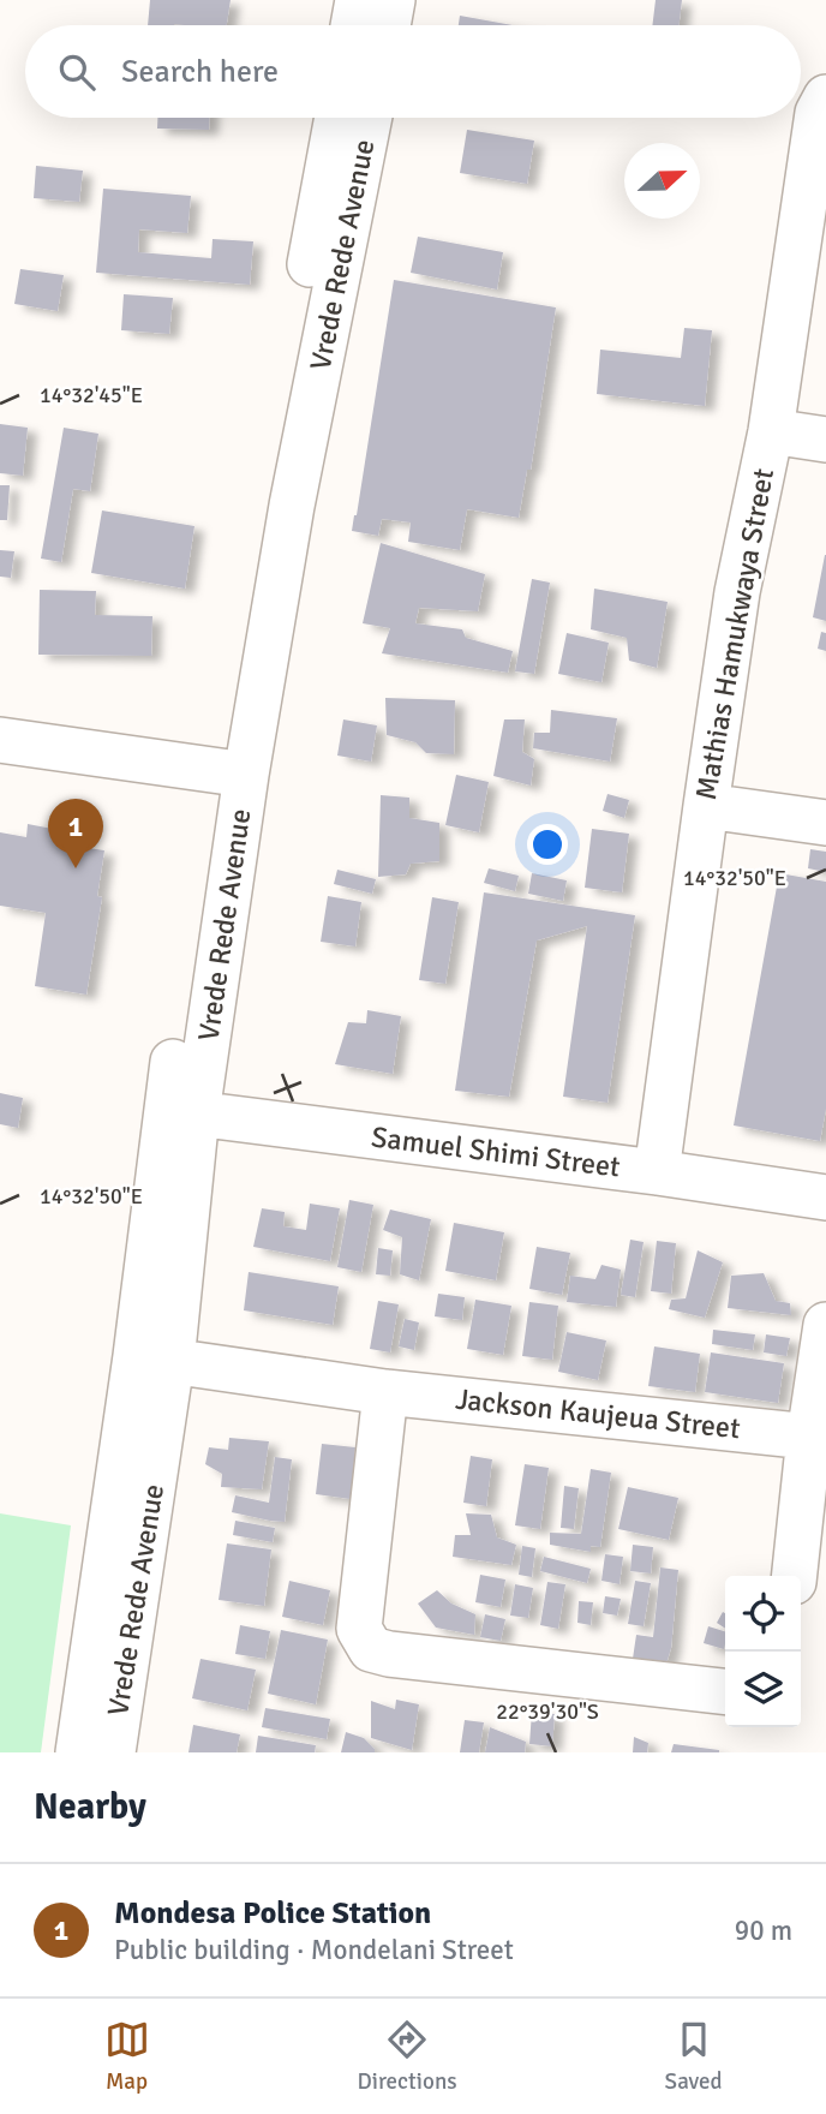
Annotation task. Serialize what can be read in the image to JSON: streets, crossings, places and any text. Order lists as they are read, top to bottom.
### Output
{
  "streets": {
    "street": [
      "Vrede Rede Avenue",
      "Mathias Hamukwaya Street",
      "Samuel Shimi Street",
      "Jackson Kaujeua Street"
    ]
  },
  "crossings": [
    ["Vrede Rede Avenue", "Samuel Shimi Street"],
    ["Vrede Rede Avenue", "Jackson Kaujeua Street"],
    ["Mathias Hamukwaya Street", "Samuel Shimi Street"]
  ],
  "north": "right",
  "page": {
    "search": "Search here",
    "pins": "1",
    "heading": "Nearby",
    "list": [
      {
        "mark": "1",
        "name": "Mondesa Police Station",
        "note": "Public building · Mondelani Street",
        "value": "90 m"
      }
    ],
    "nav": ["Map", "Directions", "Saved"]
  },
  "coordinates": ["14°32'45\"E", "14°32'50\"E", "22°39'30\"S"]
}
